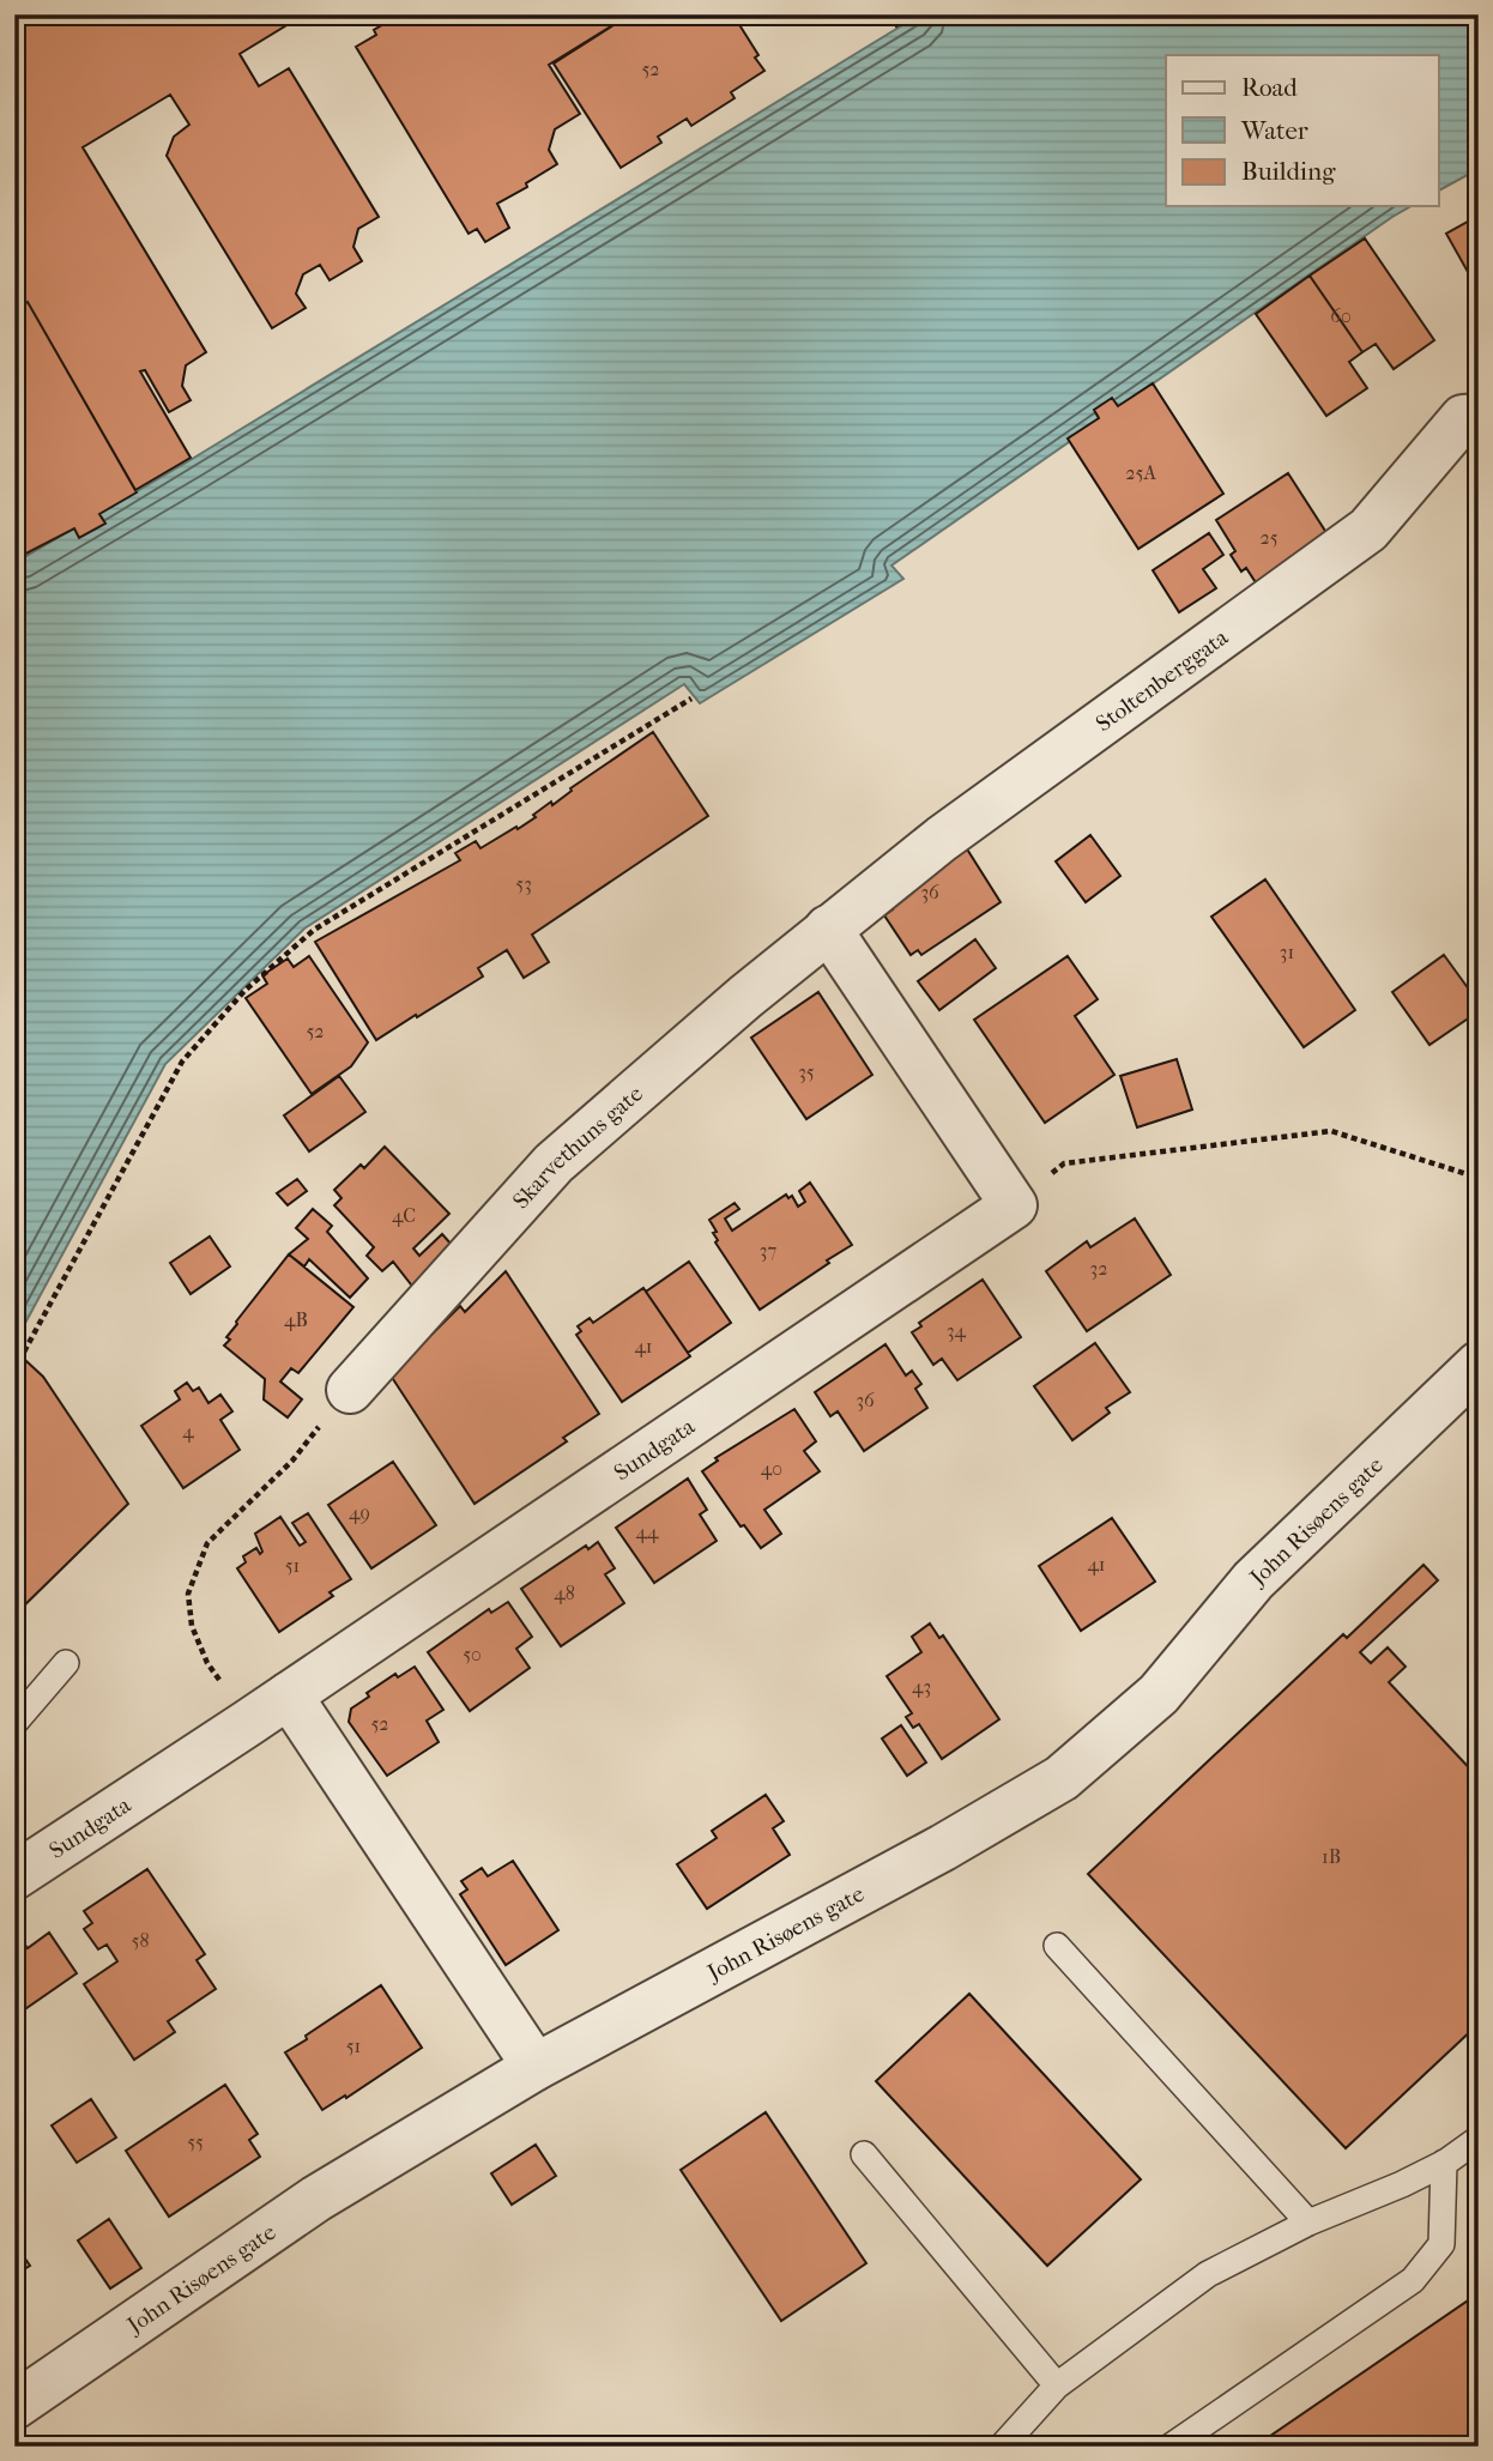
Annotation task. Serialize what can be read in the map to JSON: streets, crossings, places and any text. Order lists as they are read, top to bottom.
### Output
{
  "streets": {
    "street": [
      "Stoltenberggata",
      "Skarvethuns gate",
      "Sundgata",
      "John Risøens gate"
    ]
  },
  "crossings": [
    ["Stoltenberggata", "Skarvethuns gate"]
  ],
  "house_numbers": [
    "52",
    "60",
    "25A",
    "25",
    "53",
    "36",
    "31",
    "52",
    "35",
    "4C",
    "37",
    "32",
    "4B",
    "34",
    "41",
    "36",
    "4",
    "40",
    "49",
    "44",
    "41",
    "51",
    "48",
    "50",
    "43",
    "52",
    "1B",
    "58",
    "51",
    "55"
  ],
  "legend": ["Road", "Water", "Building"]
}
